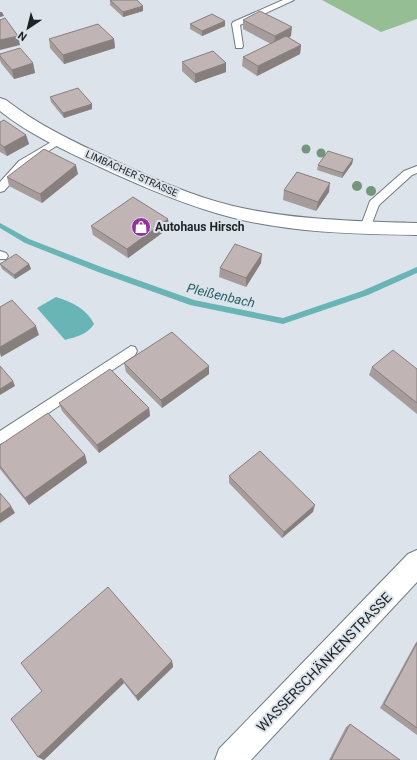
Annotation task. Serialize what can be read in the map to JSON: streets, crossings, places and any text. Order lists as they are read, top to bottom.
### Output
{
  "streets": {
    "street": ["LIMBACHER STRASSE", "WASSERSCHÄNKENSTRASSE"]
  },
  "water": ["Pleißenbach"],
  "places": {
    "shop": ["Autohaus Hirsch"]
  },
  "north": "bottom left"
}
